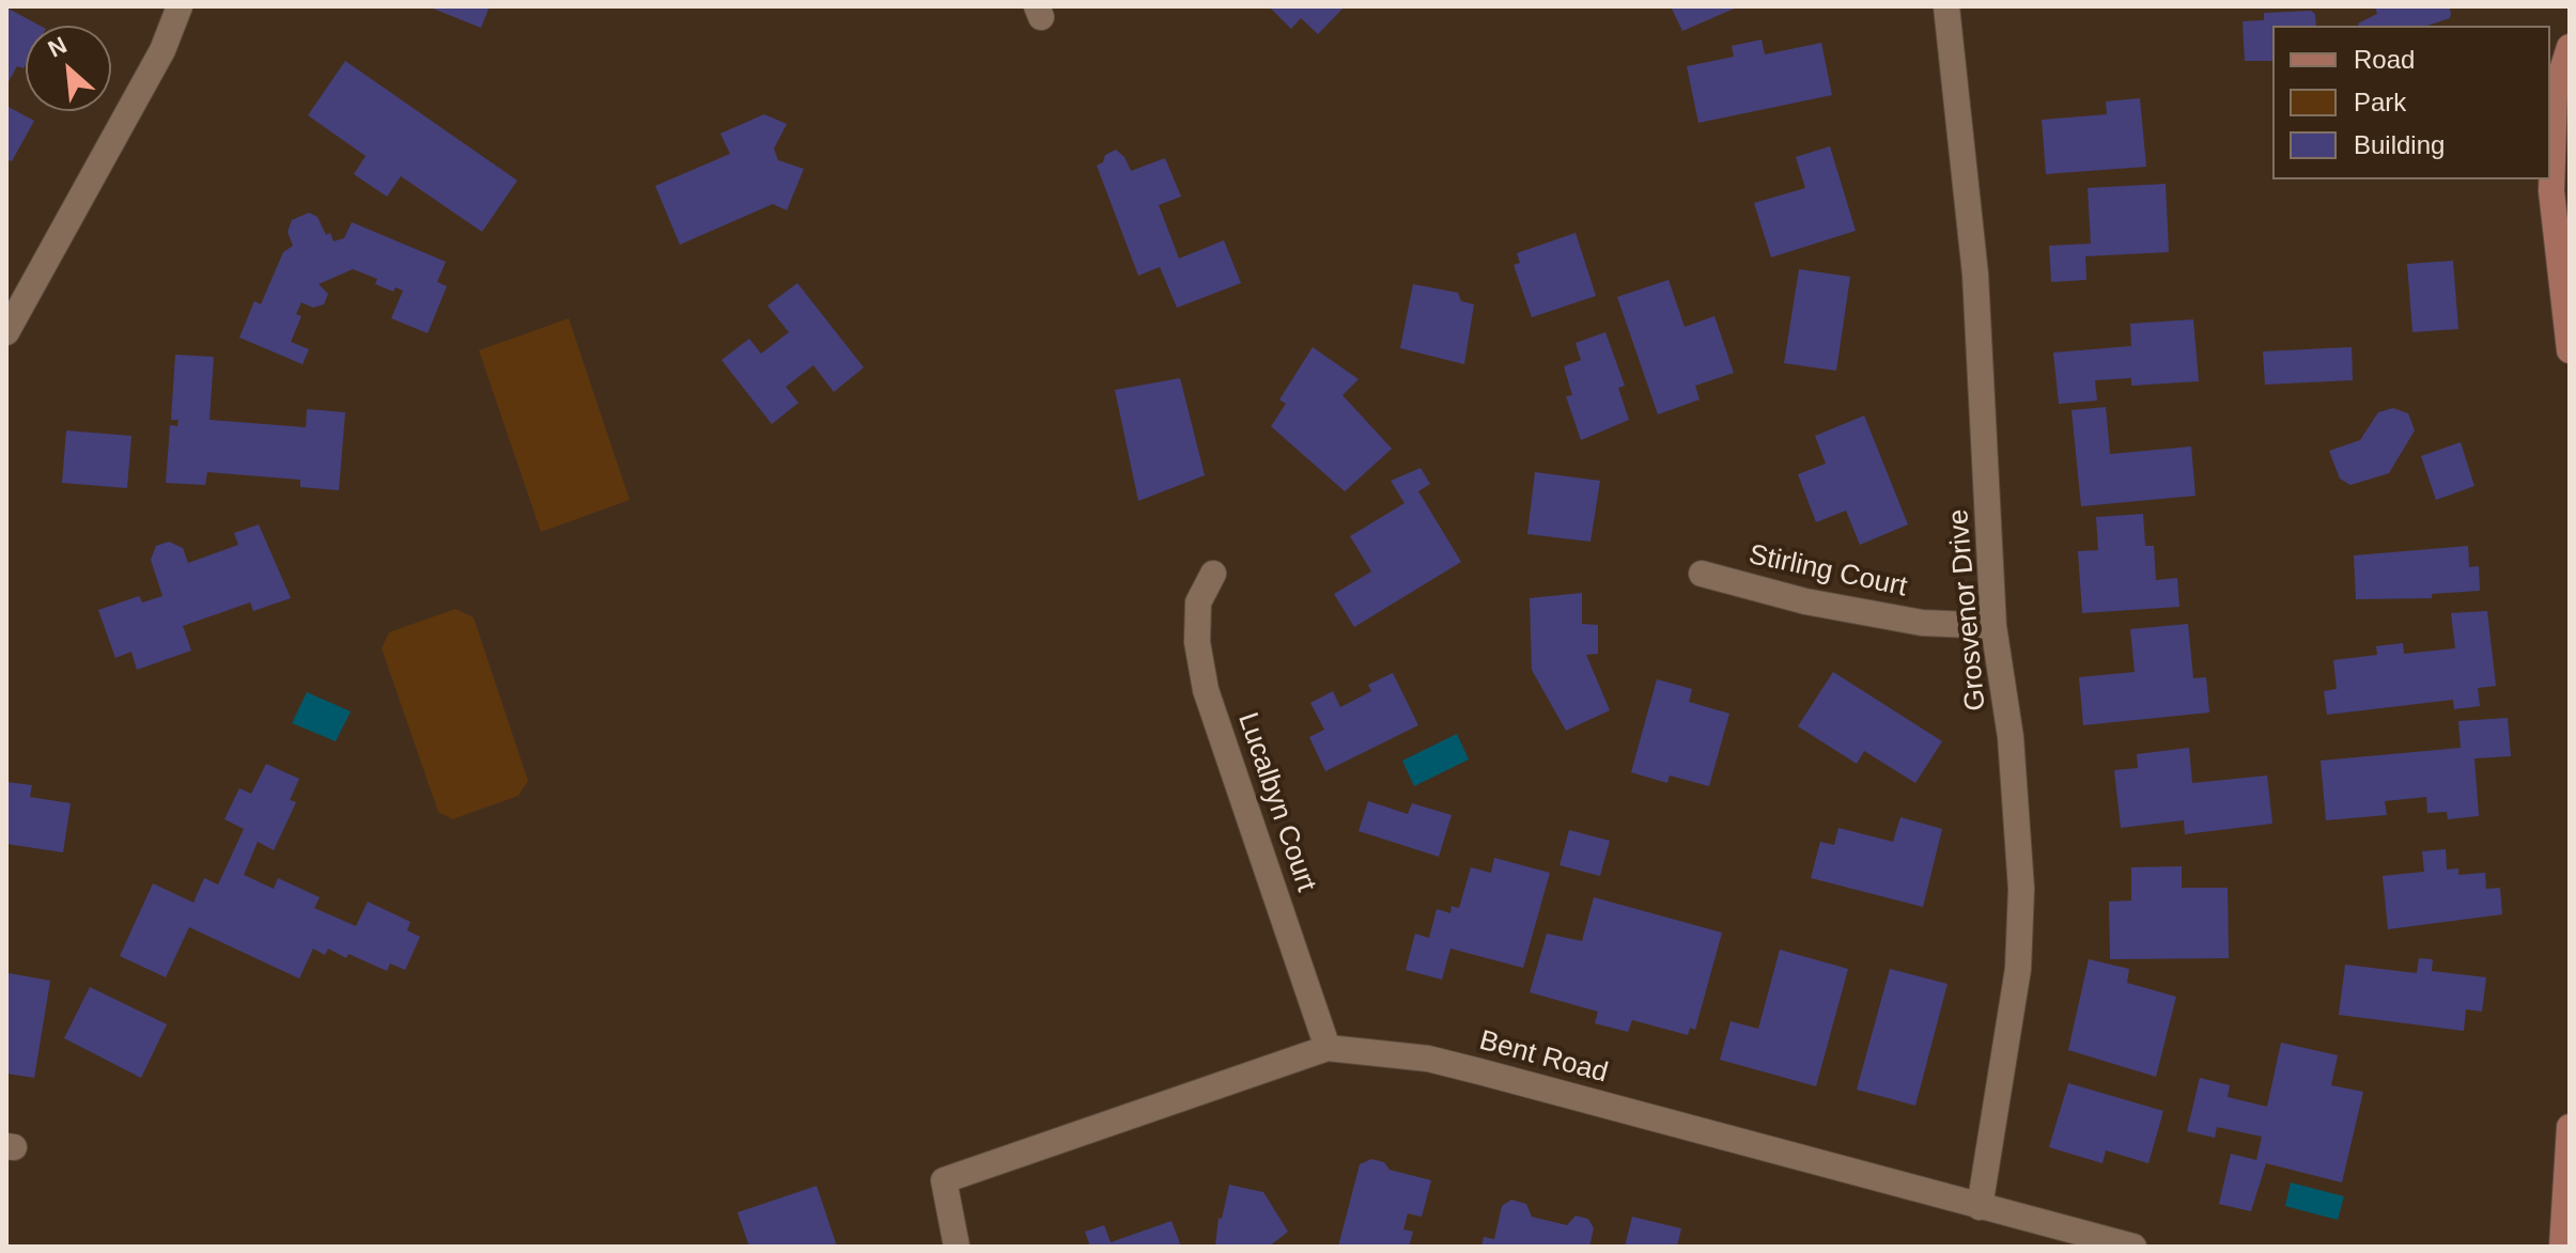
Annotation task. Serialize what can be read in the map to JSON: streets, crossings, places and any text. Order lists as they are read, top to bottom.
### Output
{
  "streets": {
    "street": [
      "Stirling Court",
      "Grosvenor Drive",
      "Lucalbyn Court",
      "Bent Road"
    ]
  },
  "crossings": [
    ["Stirling Court", "Grosvenor Drive"],
    ["Grosvenor Drive", "Bent Road"],
    ["Lucalbyn Court", "Bent Road"]
  ],
  "legend": ["Road", "Park", "Building"],
  "north": "top left"
}
